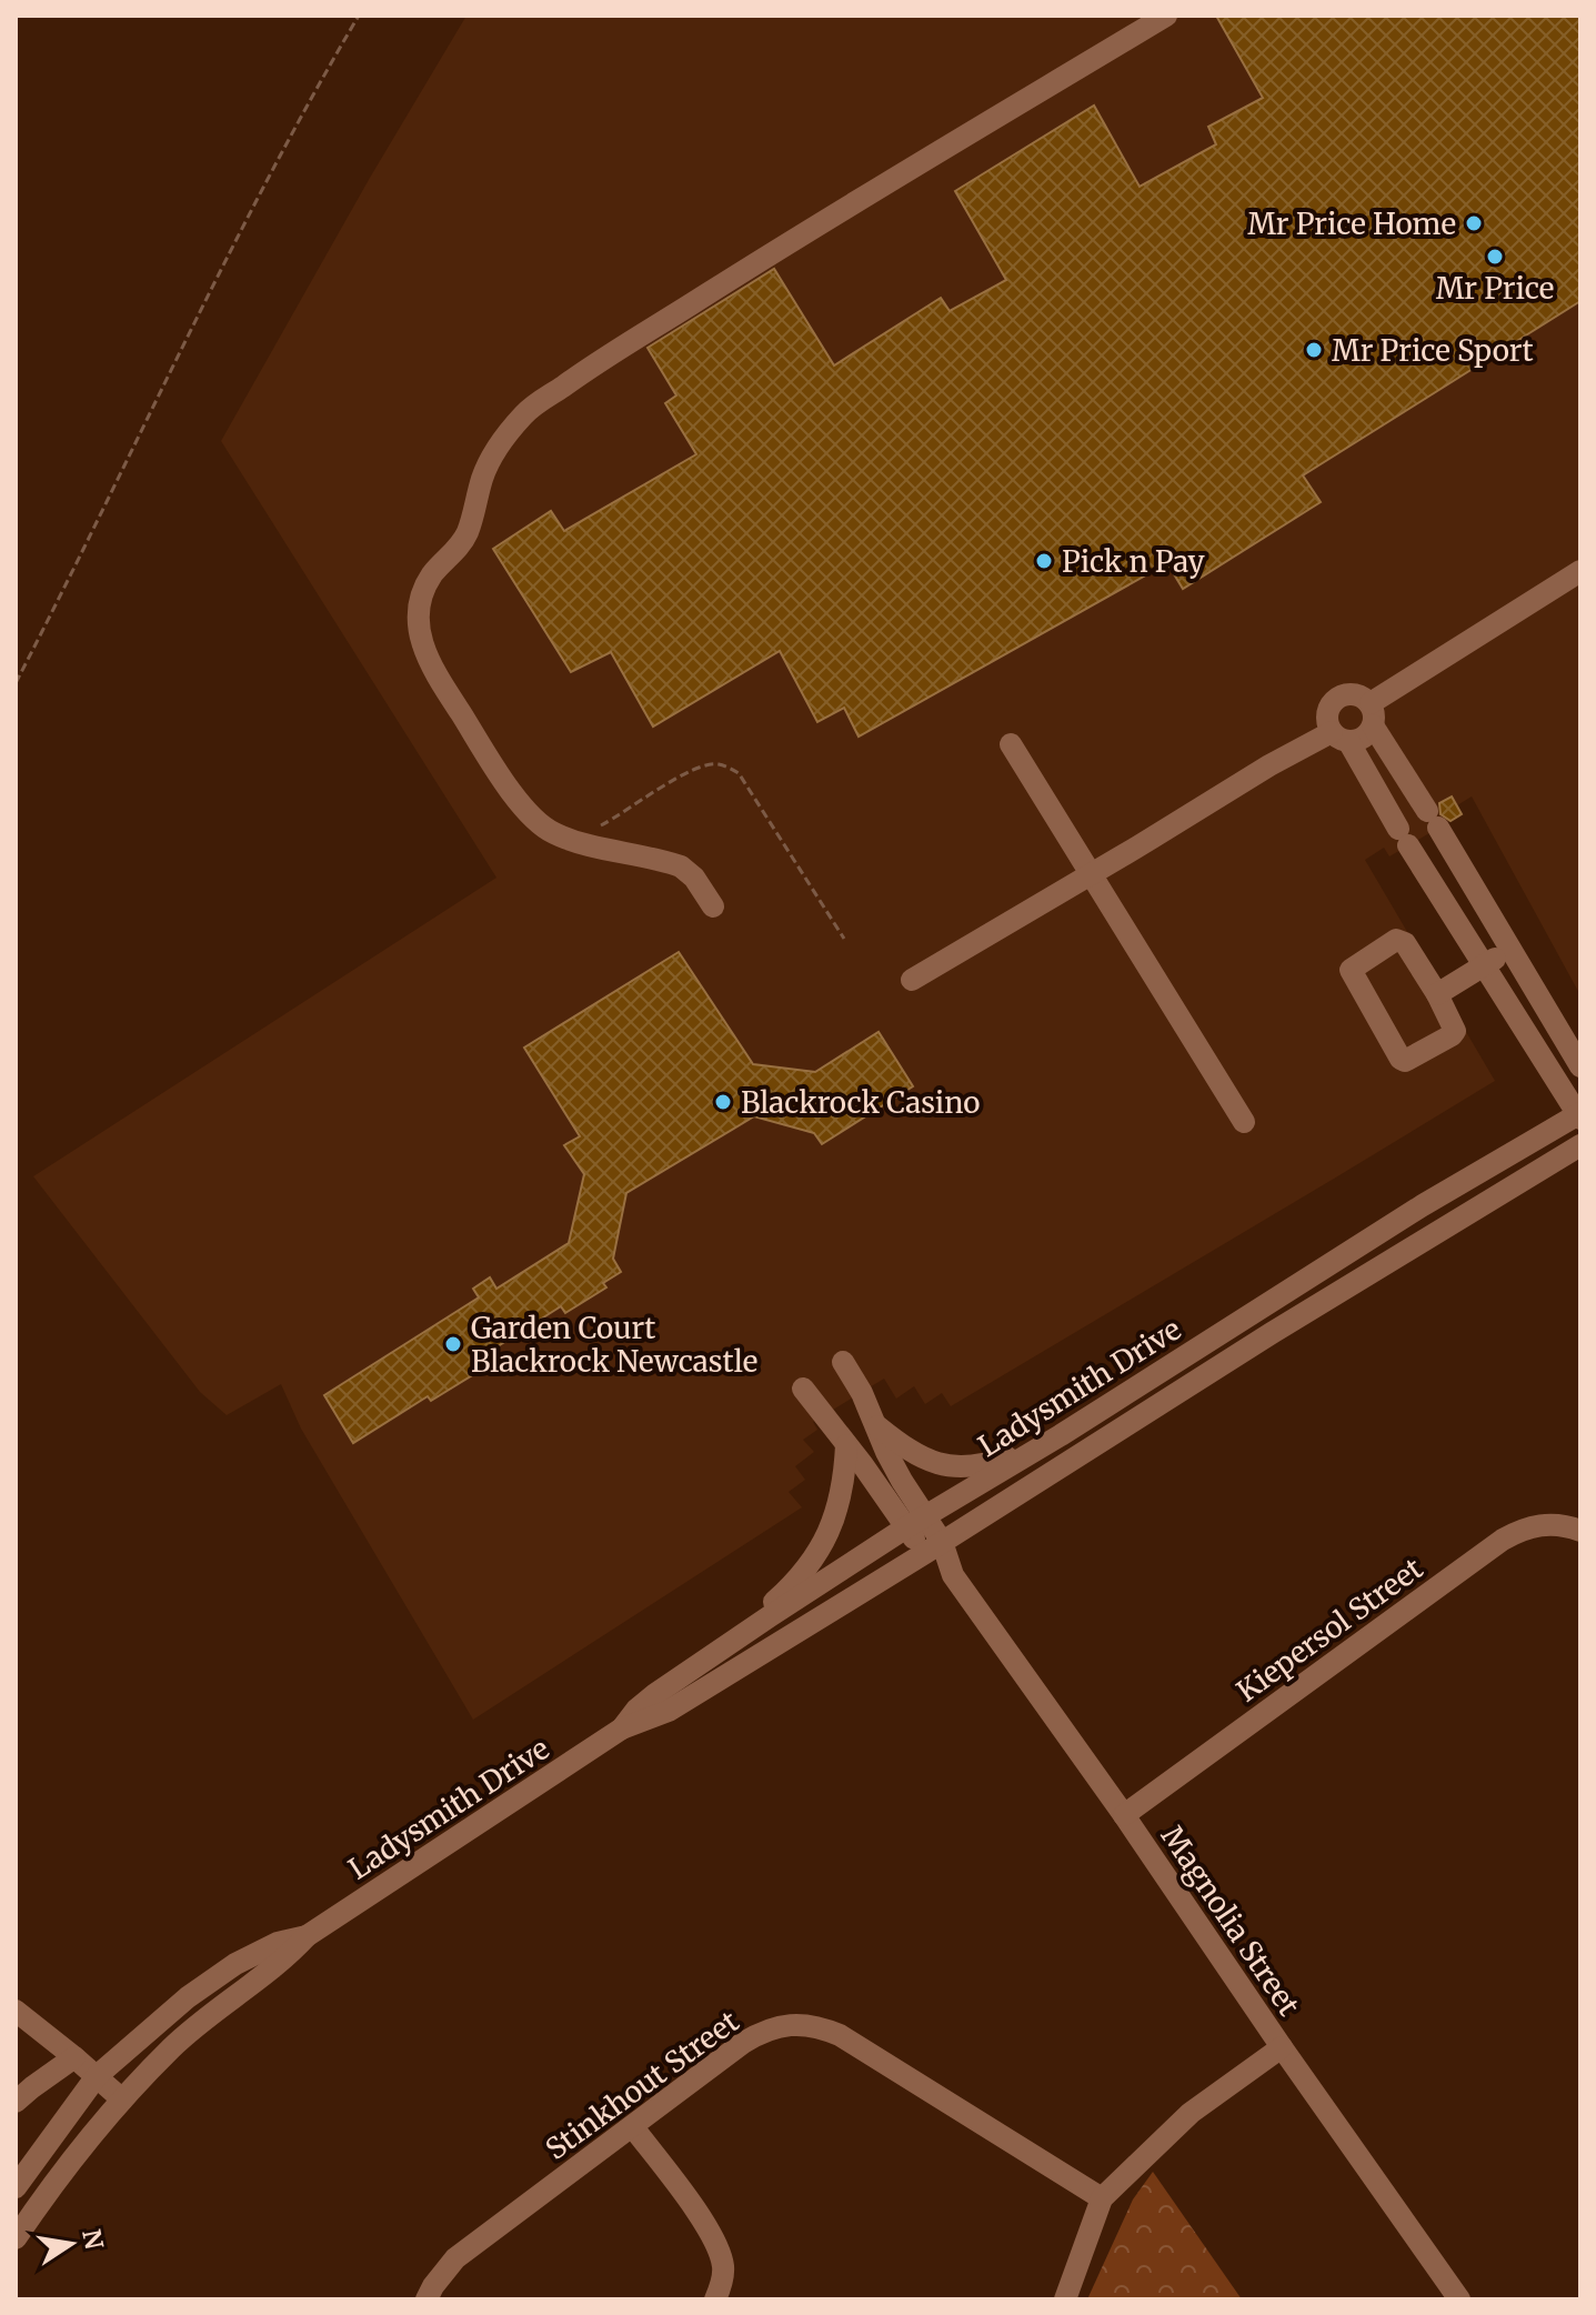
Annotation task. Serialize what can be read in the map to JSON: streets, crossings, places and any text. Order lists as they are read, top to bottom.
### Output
{
  "streets": {
    "street": [
      "Ladysmith Drive",
      "Kiepersol Street",
      "Magnolia Street",
      "Stinkhout Street"
    ]
  },
  "crossings": [
    ["Ladysmith Drive", "Magnolia Street"],
    ["Kiepersol Street", "Magnolia Street"]
  ],
  "places": [
    "Mr Price Home",
    "Mr Price",
    "Mr Price Sport",
    "Pick n Pay",
    "Blackrock Casino",
    "Garden Court Blackrock Newcastle"
  ],
  "north": "right"
}
